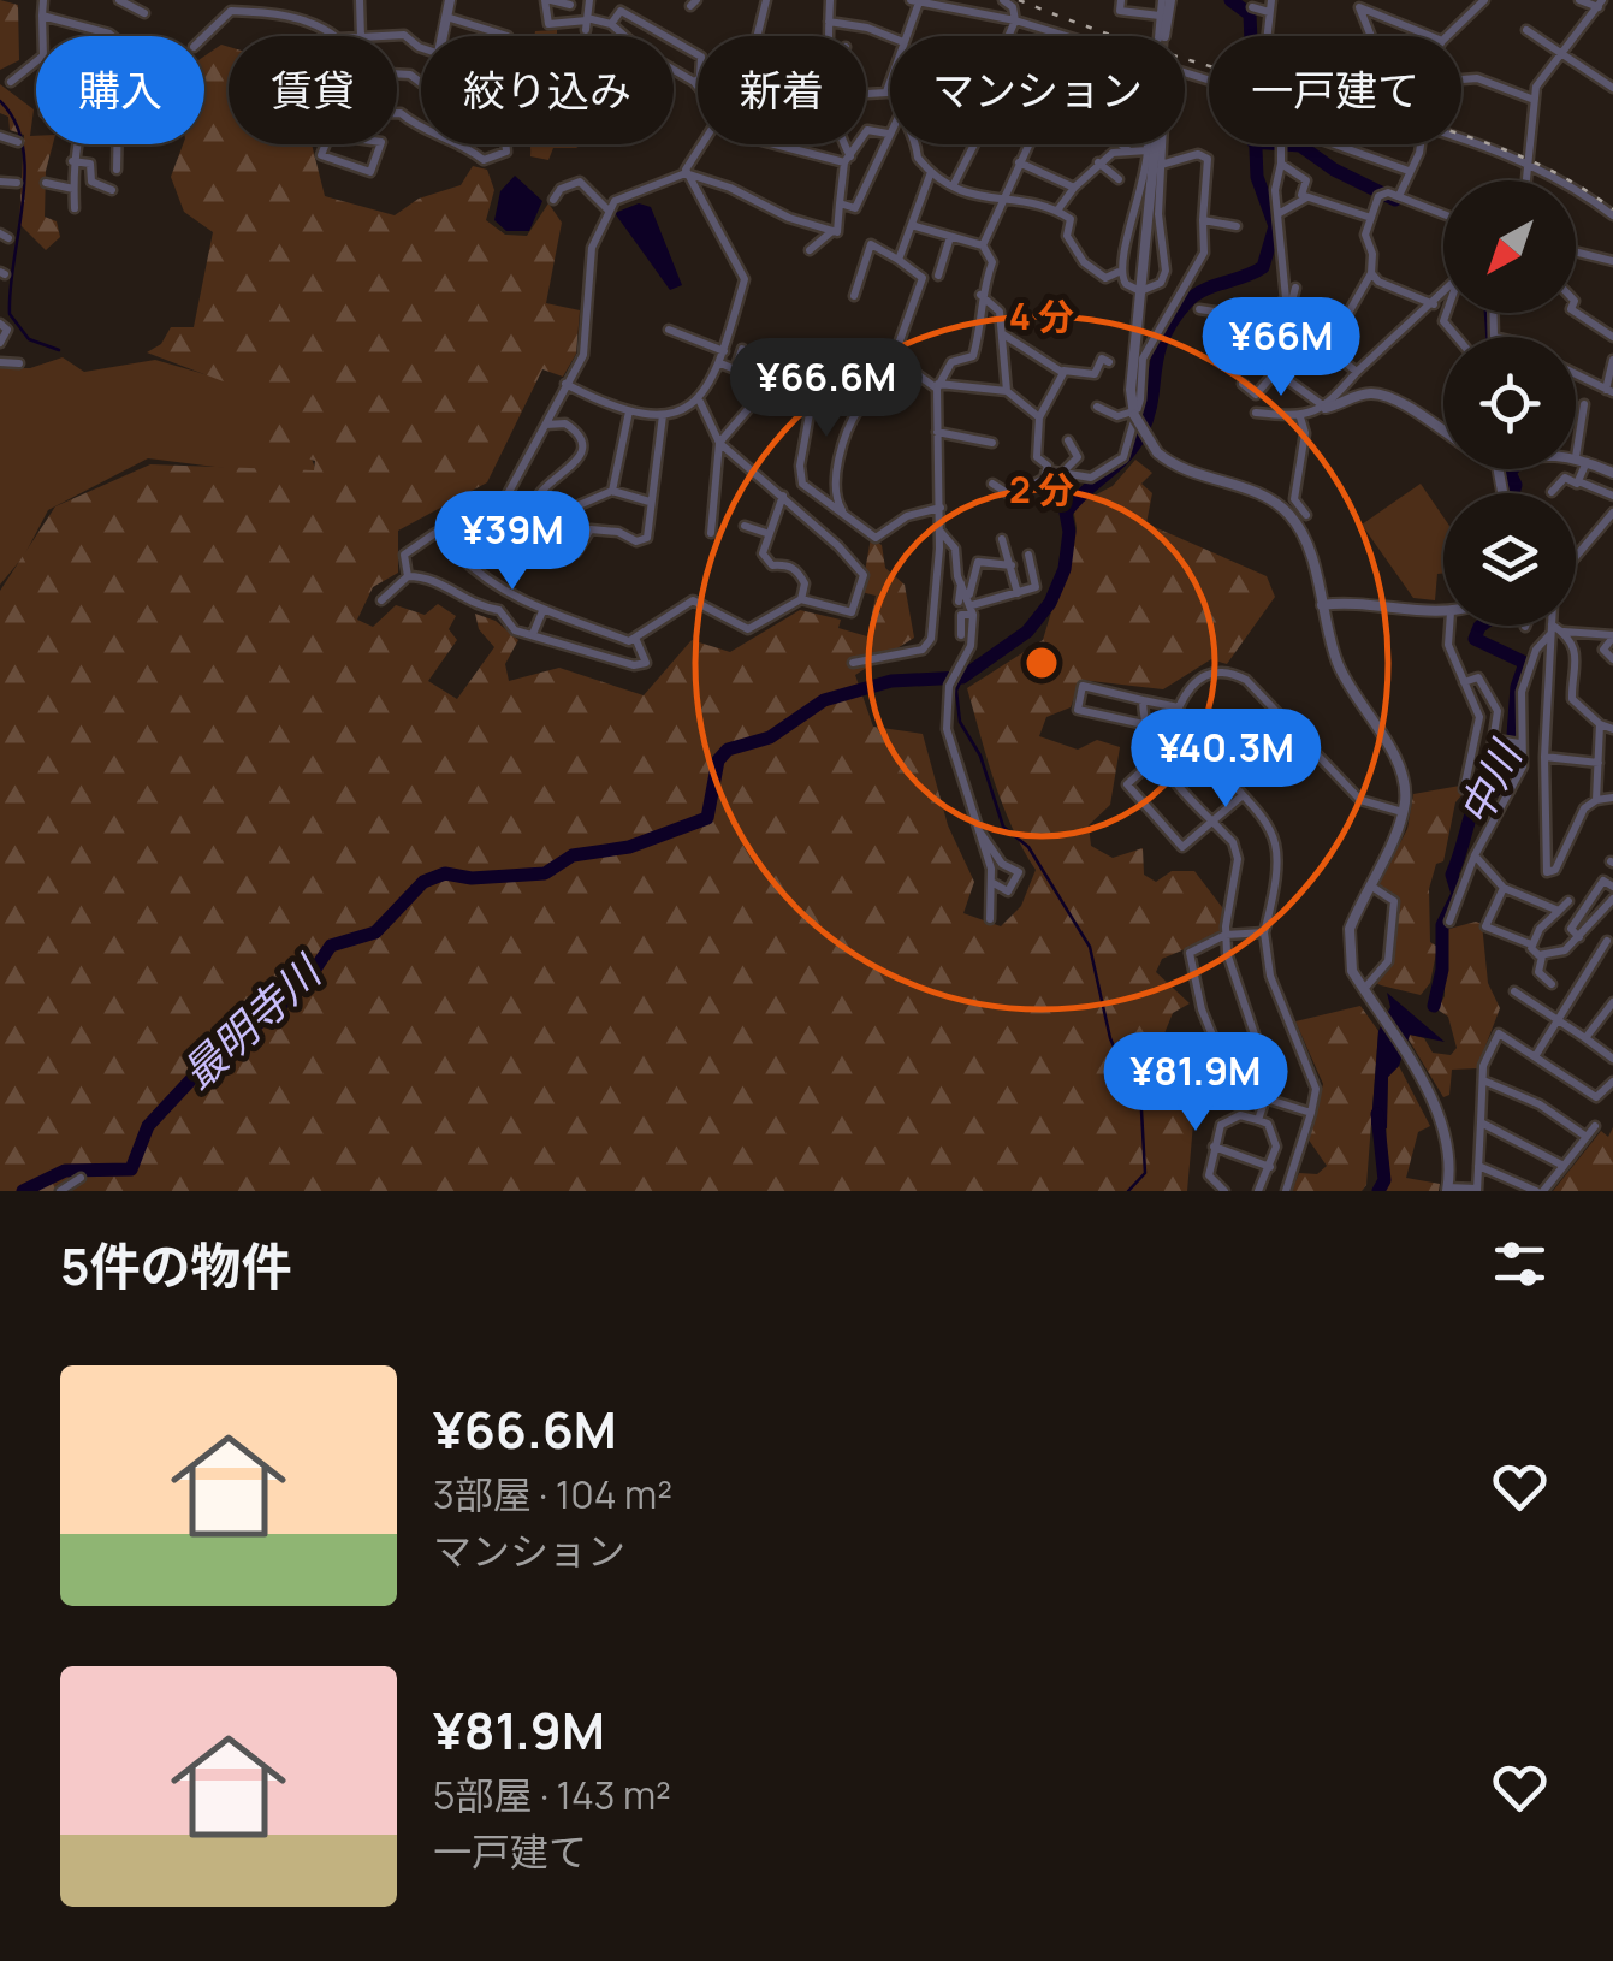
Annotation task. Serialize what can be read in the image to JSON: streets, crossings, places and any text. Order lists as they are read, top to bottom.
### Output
{
  "water": ["中川", "最明寺川"],
  "north": "bottom left",
  "page": {
    "chip": [
      "購入",
      "賃貸",
      "絞り込み",
      "新着",
      "マンション",
      "一戸建て"
    ],
    "price": [
      "¥66M",
      "¥66.6M",
      "¥39M",
      "¥40.3M",
      "¥81.9M"
    ],
    "heading": "5件の物件",
    "list": [
      {
        "name": "¥66.6M",
        "note": "3部屋 · 104 m² · マンション"
      },
      {
        "name": "¥81.9M",
        "note": "5部屋 · 143 m² · 一戸建て"
      }
    ]
  },
  "rings": ["4 分", "2 分"]
}
